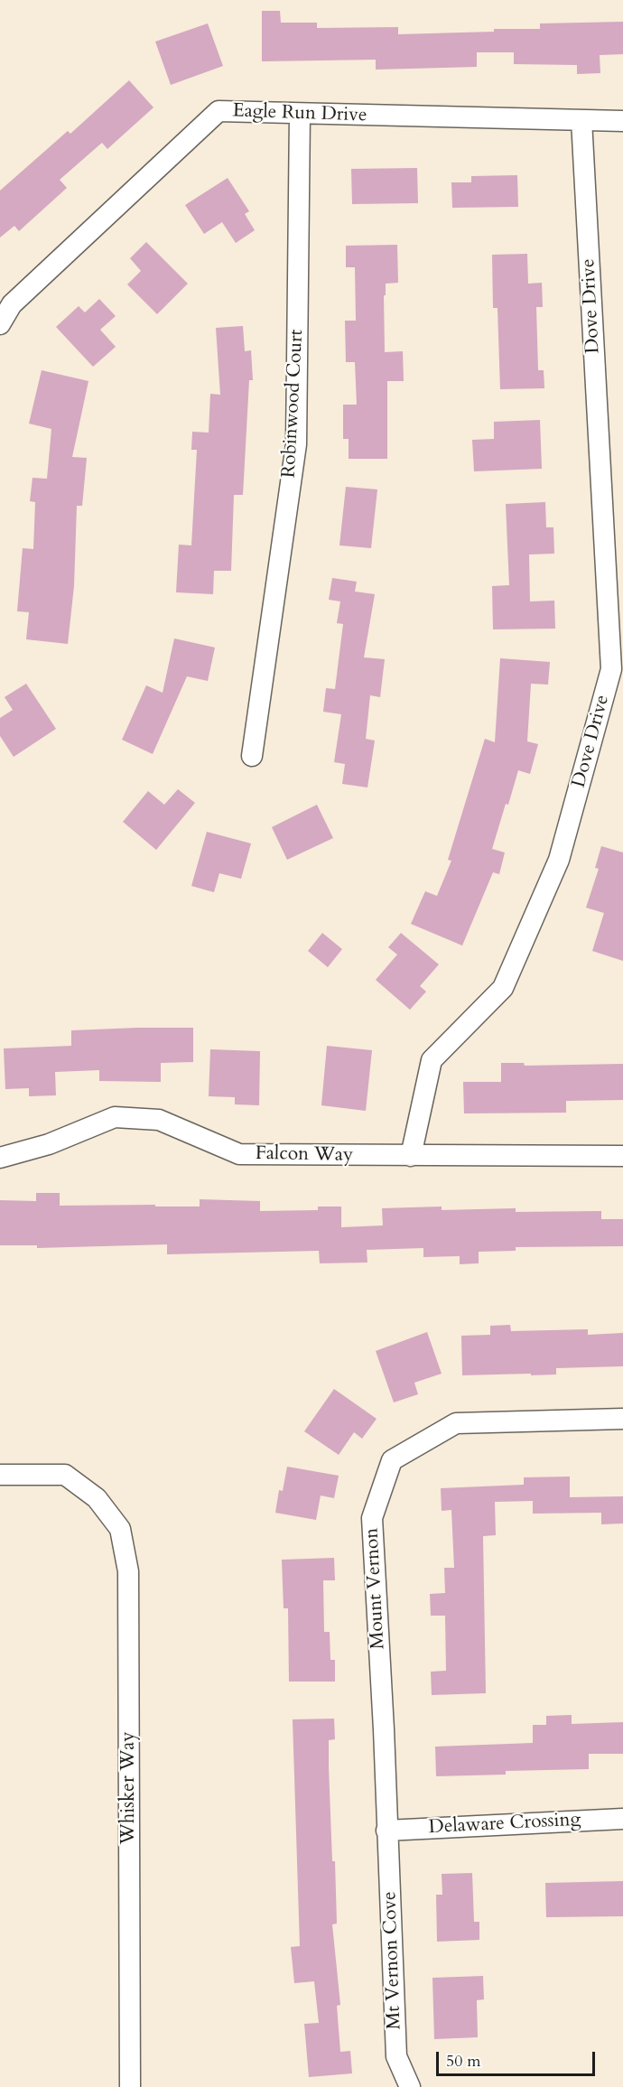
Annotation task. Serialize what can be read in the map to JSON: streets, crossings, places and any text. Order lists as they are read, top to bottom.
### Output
{
  "streets": {
    "street": [
      "Eagle Run Drive",
      "Dove Drive",
      "Robinwood Court",
      "Falcon Way",
      "Mount Vernon",
      "Whisker Way",
      "Delaware Crossing",
      "Mt Vernon Cove"
    ]
  },
  "crossings": [
    ["Eagle Run Drive", "Dove Drive"],
    ["Eagle Run Drive", "Robinwood Court"],
    ["Dove Drive", "Falcon Way"],
    ["Mount Vernon", "Delaware Crossing"],
    ["Mount Vernon", "Mt Vernon Cove"],
    ["Delaware Crossing", "Mt Vernon Cove"]
  ],
  "scale_bar": "50 m"
}
